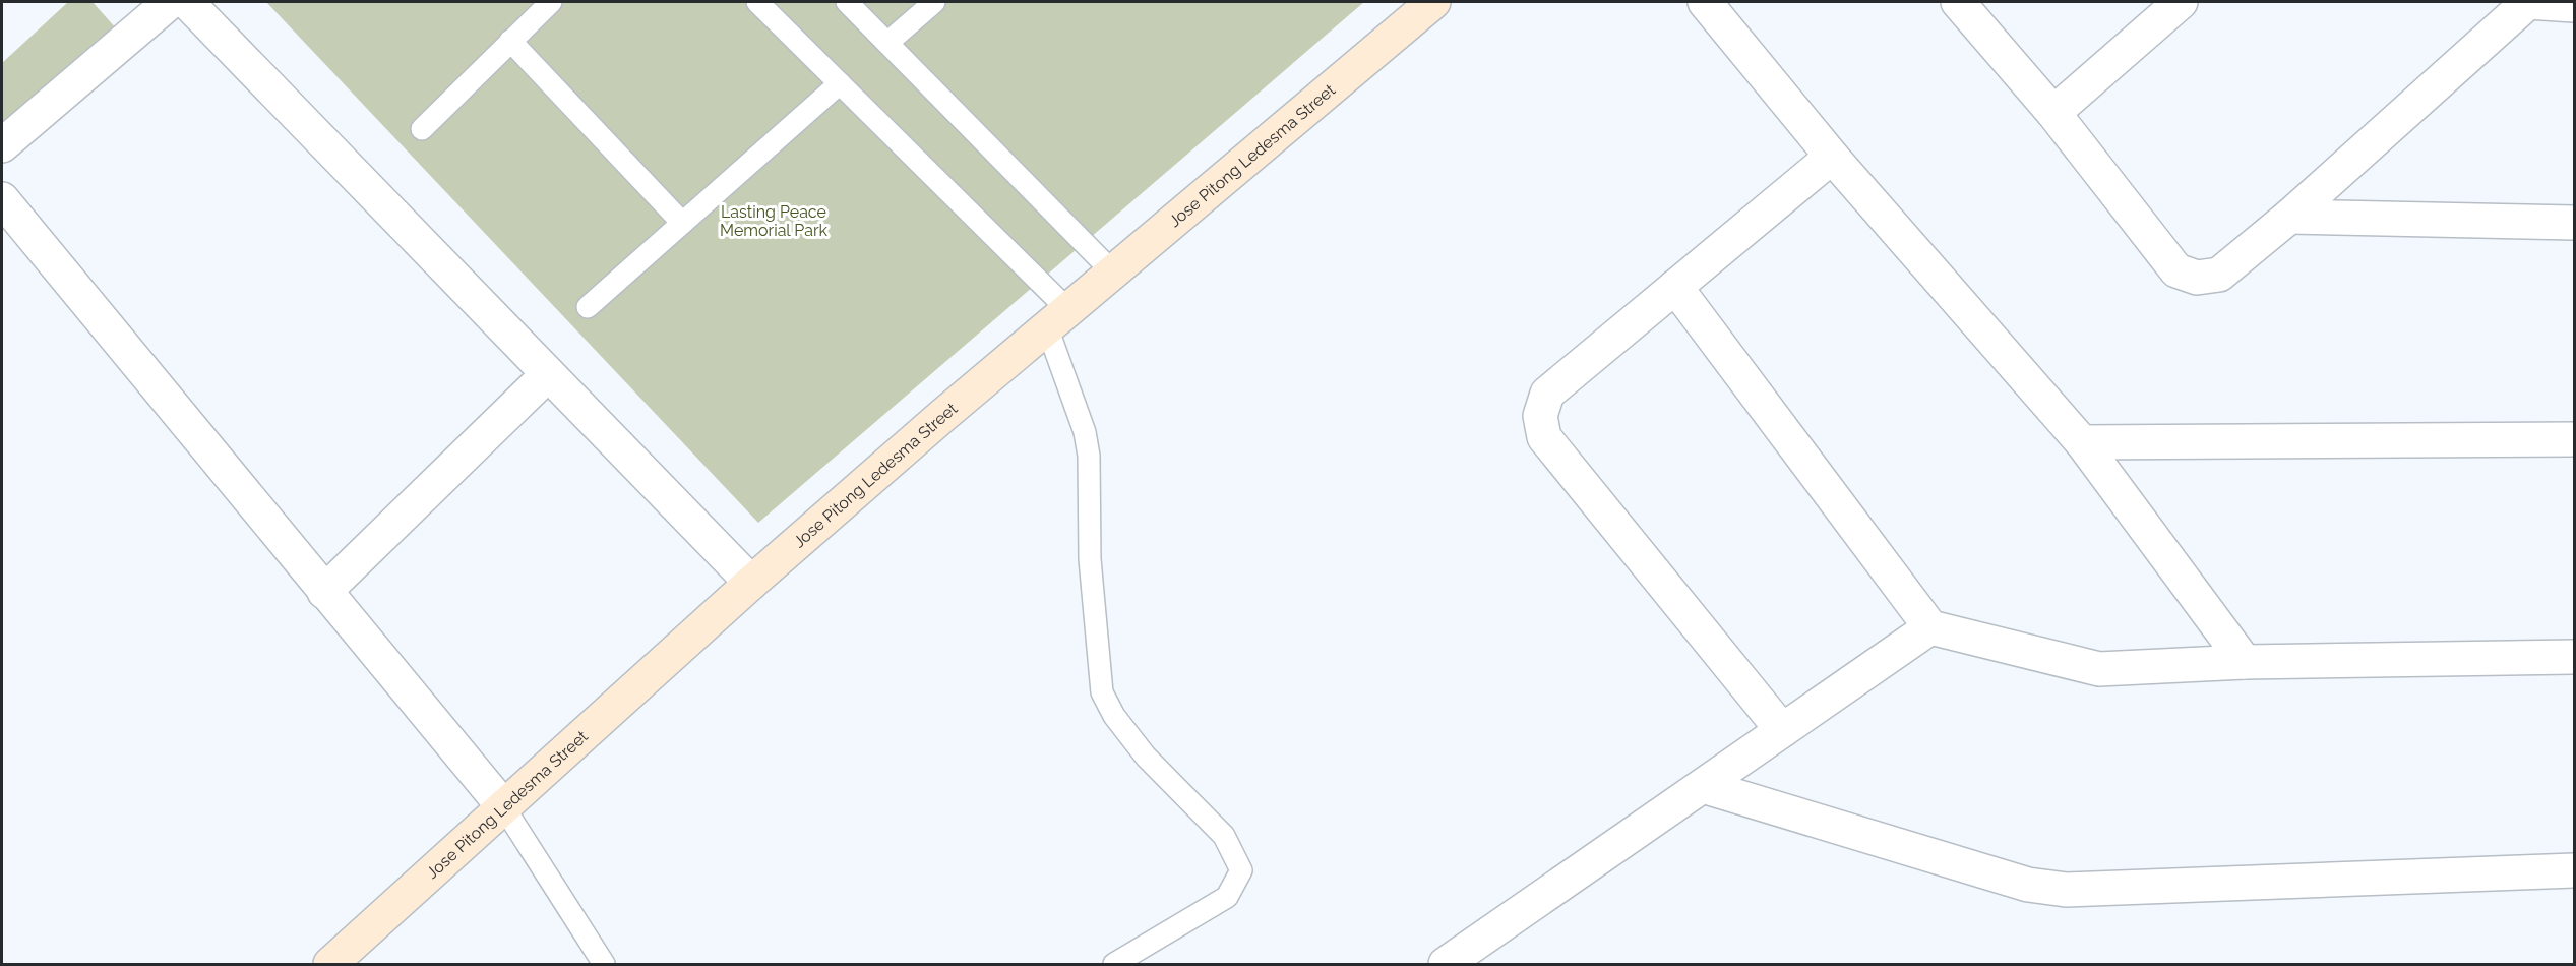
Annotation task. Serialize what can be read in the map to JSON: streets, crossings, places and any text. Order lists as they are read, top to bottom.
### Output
{
  "streets": {
    "main road": ["Jose Pitong Ledesma Street"]
  },
  "parks": ["Lasting Peace Memorial Park"]
}
